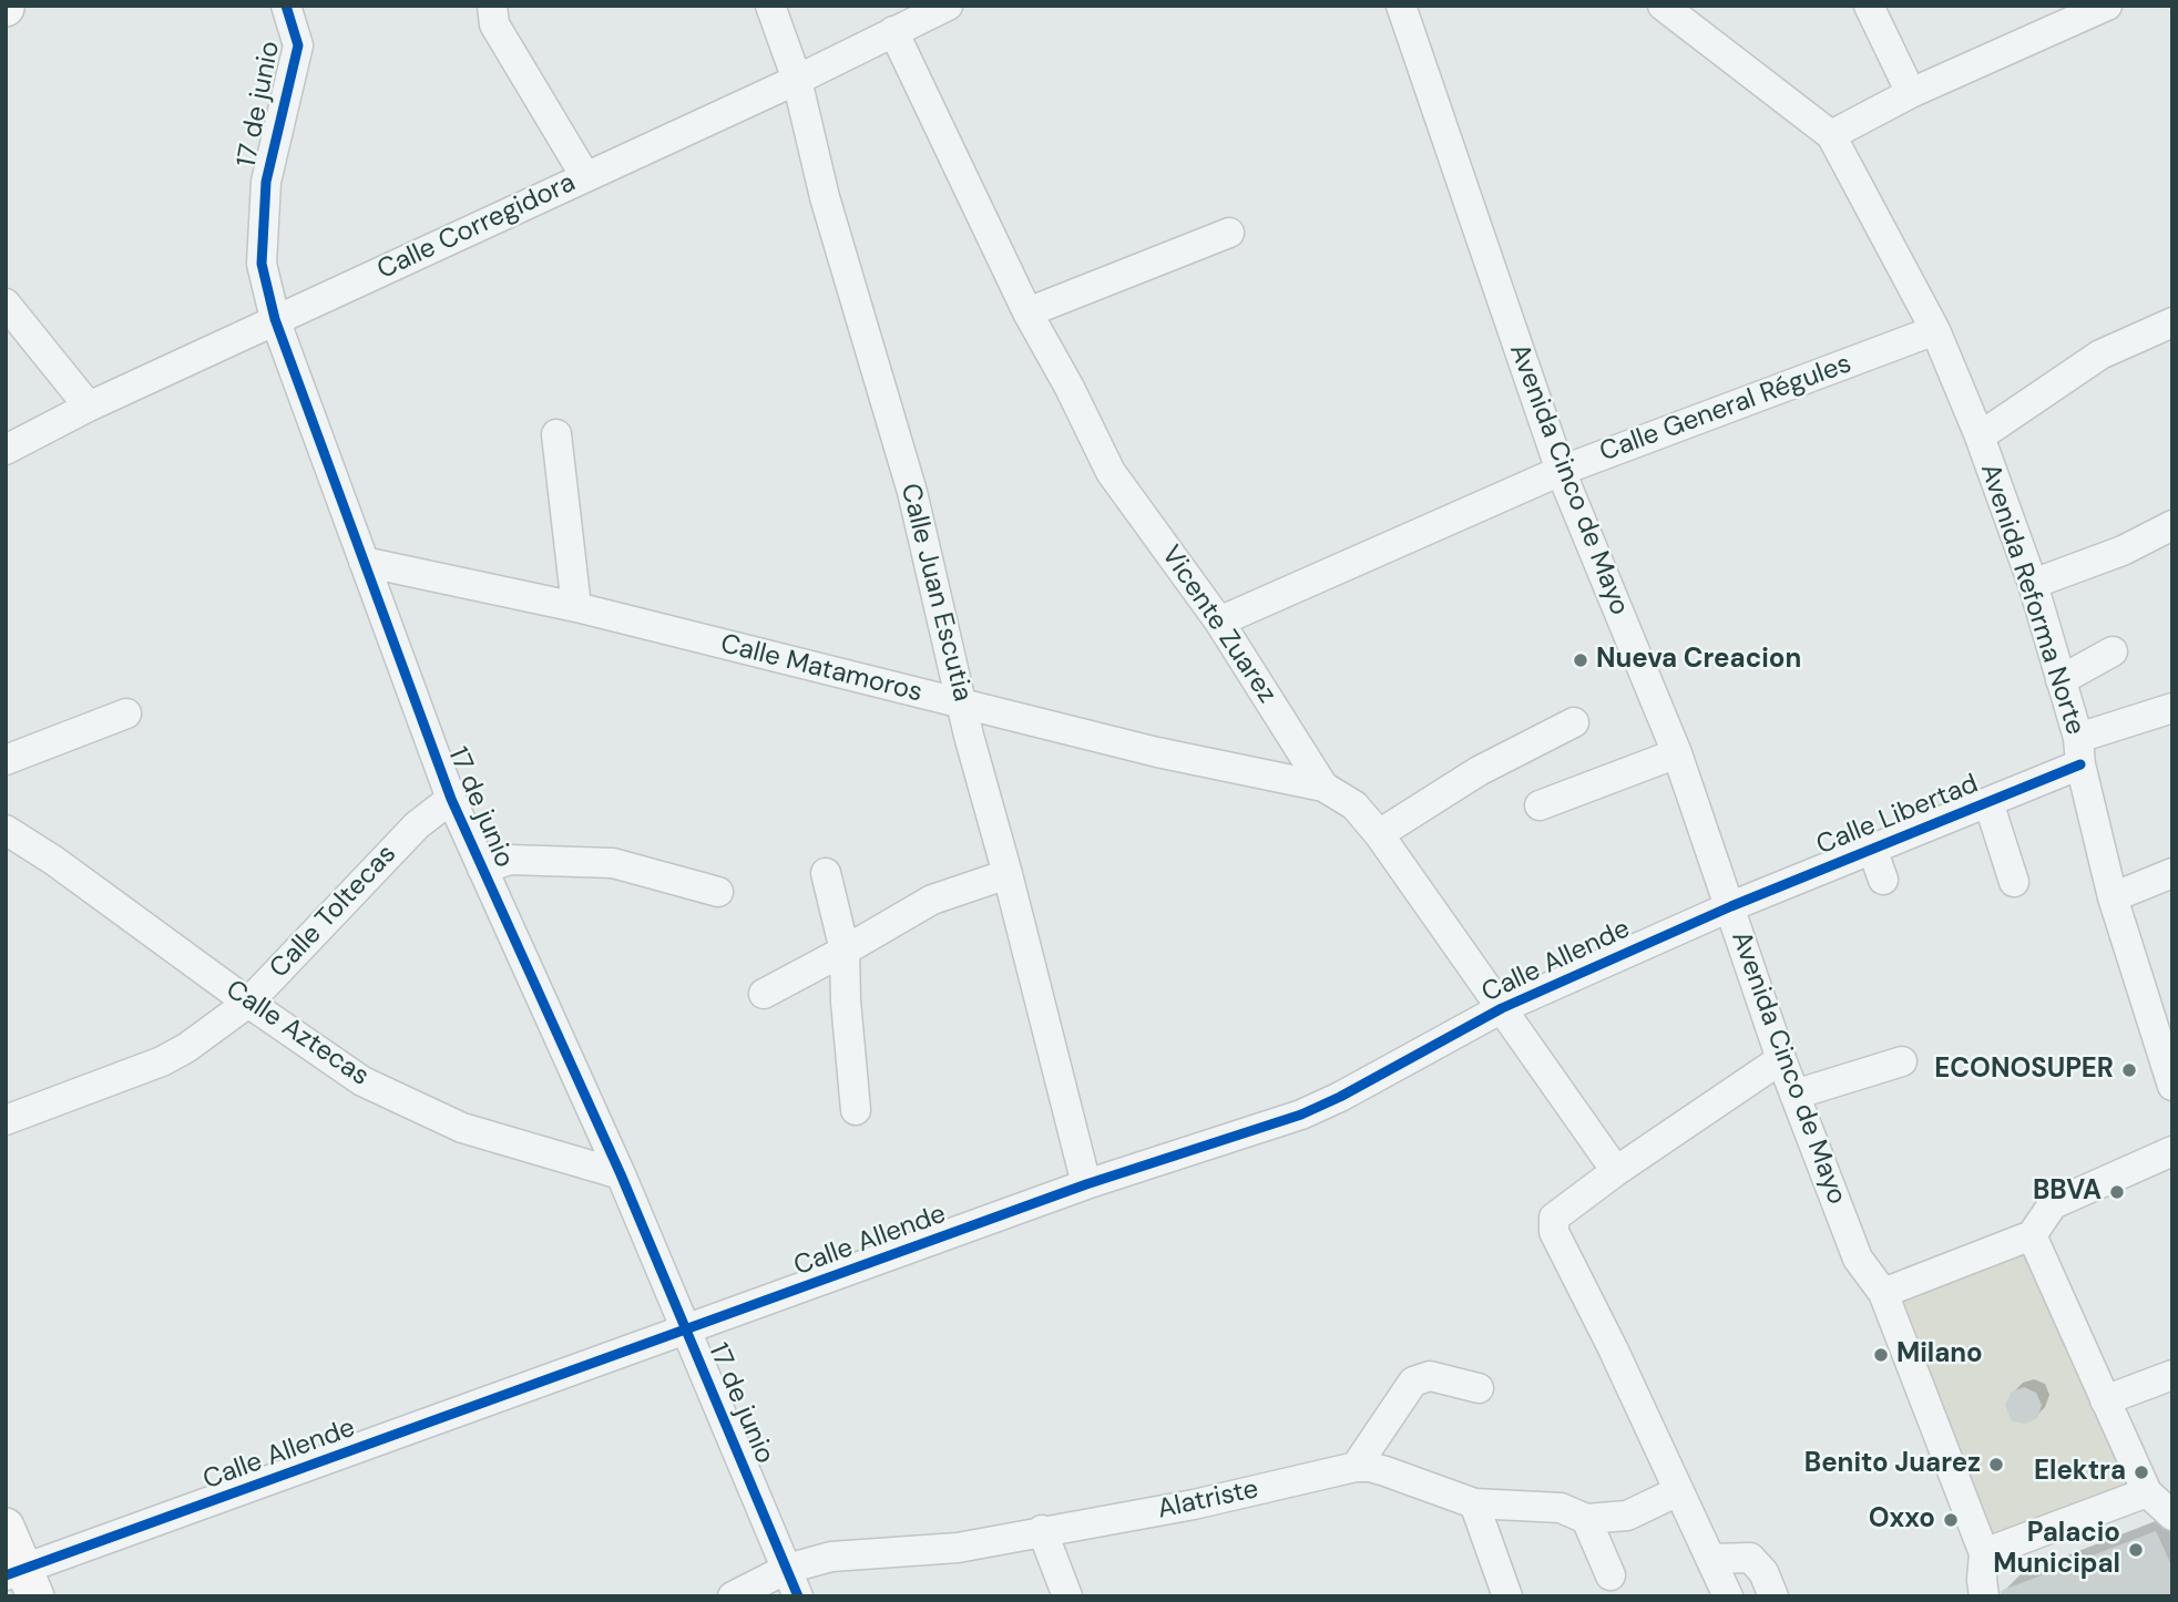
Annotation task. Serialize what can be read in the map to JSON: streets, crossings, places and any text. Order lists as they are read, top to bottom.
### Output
{
  "streets": {
    "street": [
      "17 de junio",
      "Calle Corregidora",
      "Calle General Régules",
      "Avenida Cinco de Mayo",
      "Calle Juan Escutia",
      "Avenida Reforma Norte",
      "Vicente Zuarez",
      "Calle Matamoros",
      "Calle Libertad",
      "Calle Toltecas",
      "Calle Allende",
      "Calle Aztecas",
      "Alatriste"
    ]
  },
  "crossings": [
    ["17 de junio", "Calle Corregidora"],
    ["17 de junio", "Calle Matamoros"],
    ["17 de junio", "Calle Toltecas"],
    ["17 de junio", "Calle Allende"],
    ["17 de junio", "Calle Aztecas"],
    ["17 de junio", "Alatriste"],
    ["Calle Corregidora", "Calle Juan Escutia"],
    ["Calle Corregidora", "Vicente Zuarez"],
    ["Calle General Régules", "Avenida Cinco de Mayo"],
    ["Calle General Régules", "Avenida Reforma Norte"],
    ["Calle General Régules", "Vicente Zuarez"],
    ["Avenida Cinco de Mayo", "Calle Libertad"],
    ["Avenida Cinco de Mayo", "Calle Allende"],
    ["Calle Juan Escutia", "Calle Matamoros"],
    ["Calle Juan Escutia", "Calle Allende"],
    ["Avenida Reforma Norte", "Calle Libertad"],
    ["Vicente Zuarez", "Calle Matamoros"],
    ["Vicente Zuarez", "Calle Allende"],
    ["Calle Libertad", "Calle Allende"],
    ["Calle Toltecas", "Calle Aztecas"]
  ],
  "places": [
    "Nueva Creacion",
    "ECONOSUPER",
    "BBVA",
    "Milano",
    "Benito Juarez",
    "Elektra",
    "Oxxo",
    "Palacio Municipal"
  ]
}
